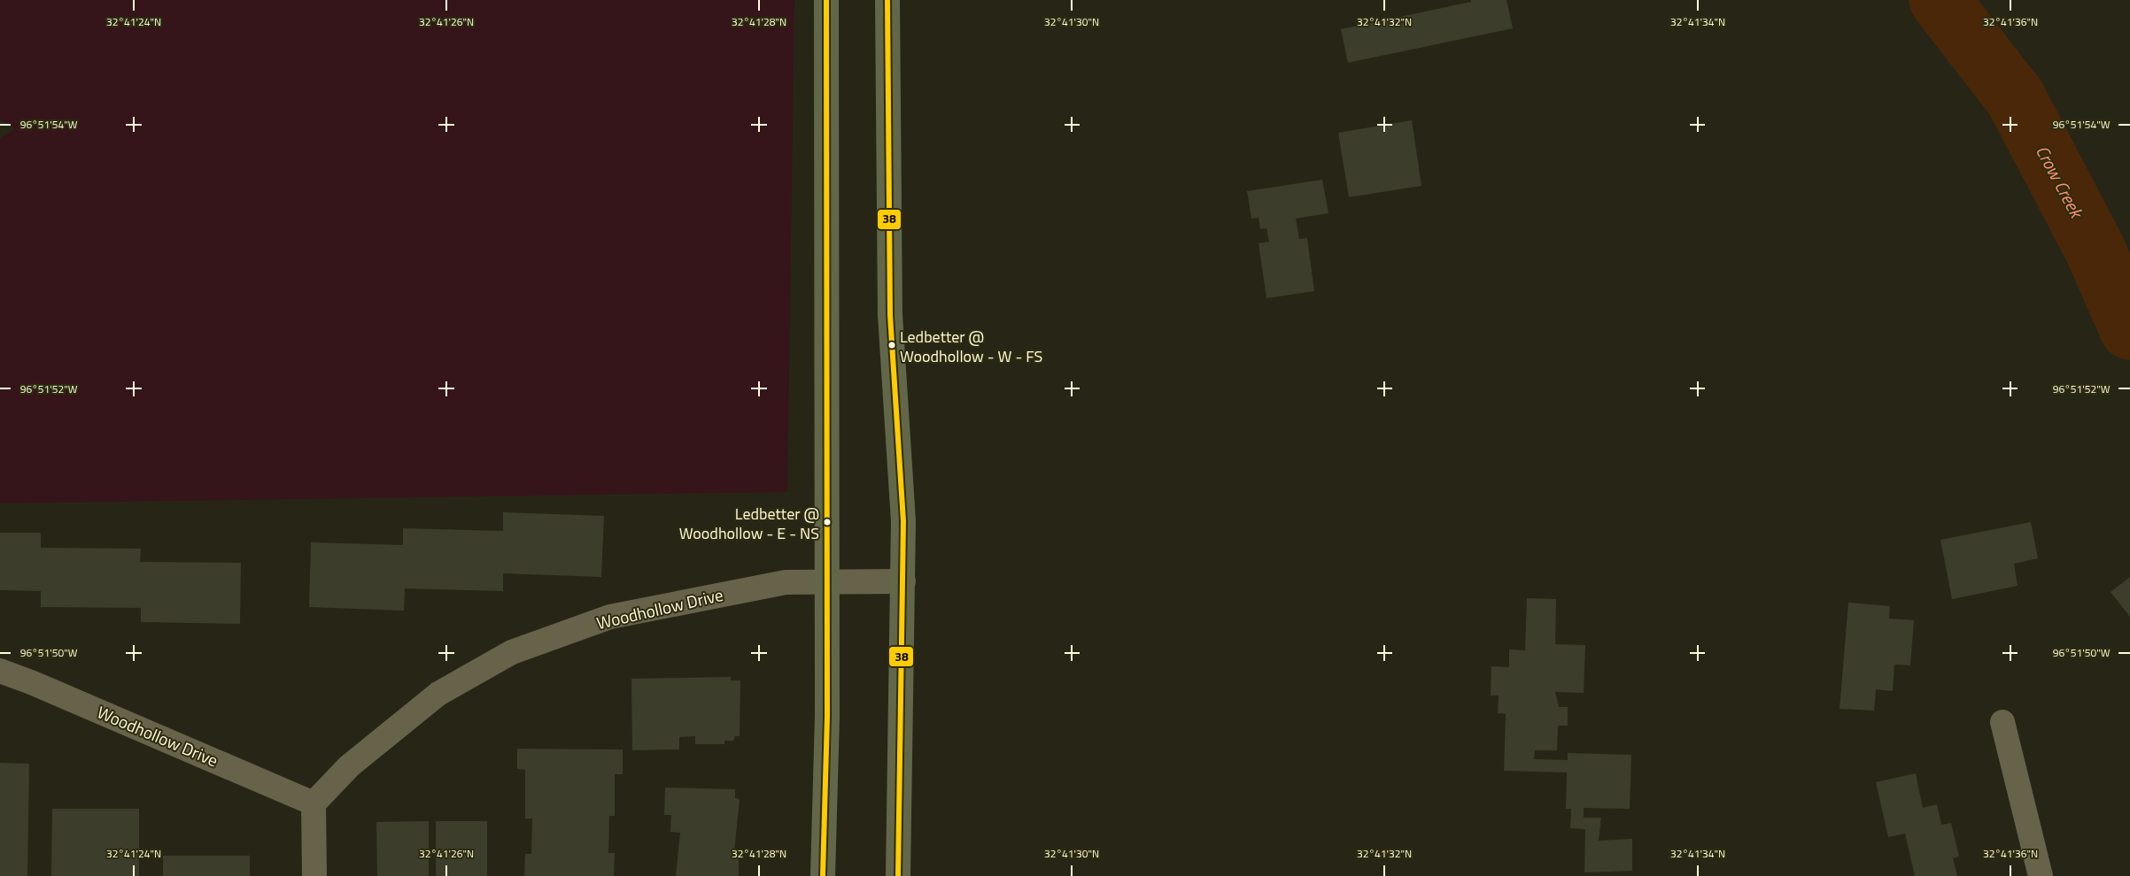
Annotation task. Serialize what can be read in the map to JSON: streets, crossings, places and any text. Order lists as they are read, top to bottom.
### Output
{
  "streets": {
    "street": ["Woodhollow Drive"]
  },
  "water": ["Crow Creek"],
  "places": ["Ledbetter @ Woodhollow - W - FS", "Ledbetter @ Woodhollow - E - NS"],
  "lines": ["transit line 38"],
  "coordinates": [
    "32°41'24\"N",
    "32°41'26\"N",
    "32°41'28\"N",
    "32°41'30\"N",
    "32°41'32\"N",
    "32°41'34\"N",
    "32°41'36\"N",
    "96°51'54\"W",
    "96°51'52\"W",
    "96°51'50\"W"
  ]
}
